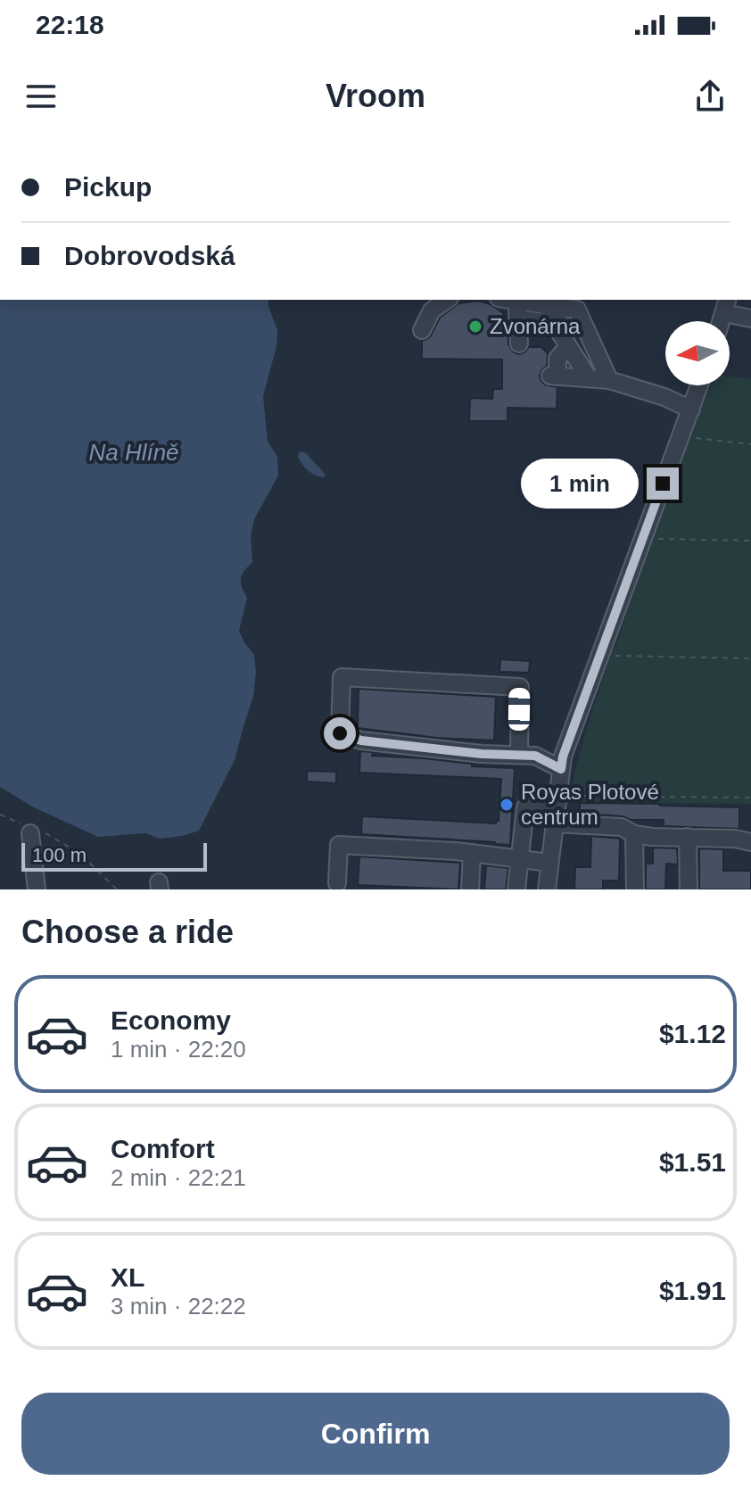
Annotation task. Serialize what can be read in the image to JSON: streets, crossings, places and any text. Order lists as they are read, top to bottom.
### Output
{
  "water": ["Na Hlíně"],
  "places": ["Zvonárna", "Royas Plotové centrum"],
  "scale_bar": "100 m",
  "north": "left",
  "page": {
    "status": "22:18",
    "header": "Vroom",
    "banner": ["Pickup", "Dobrovodská"],
    "bubble": "1 min",
    "scale": "100 m",
    "heading": "Choose a ride",
    "list": [
      {
        "name": "Economy",
        "note": "1 min · 22:20",
        "value": "$1.12"
      },
      {
        "name": "Comfort",
        "note": "2 min · 22:21",
        "value": "$1.51"
      },
      {
        "name": "XL",
        "note": "3 min · 22:22",
        "value": "$1.91"
      }
    ],
    "buttons": "Confirm"
  }
}
